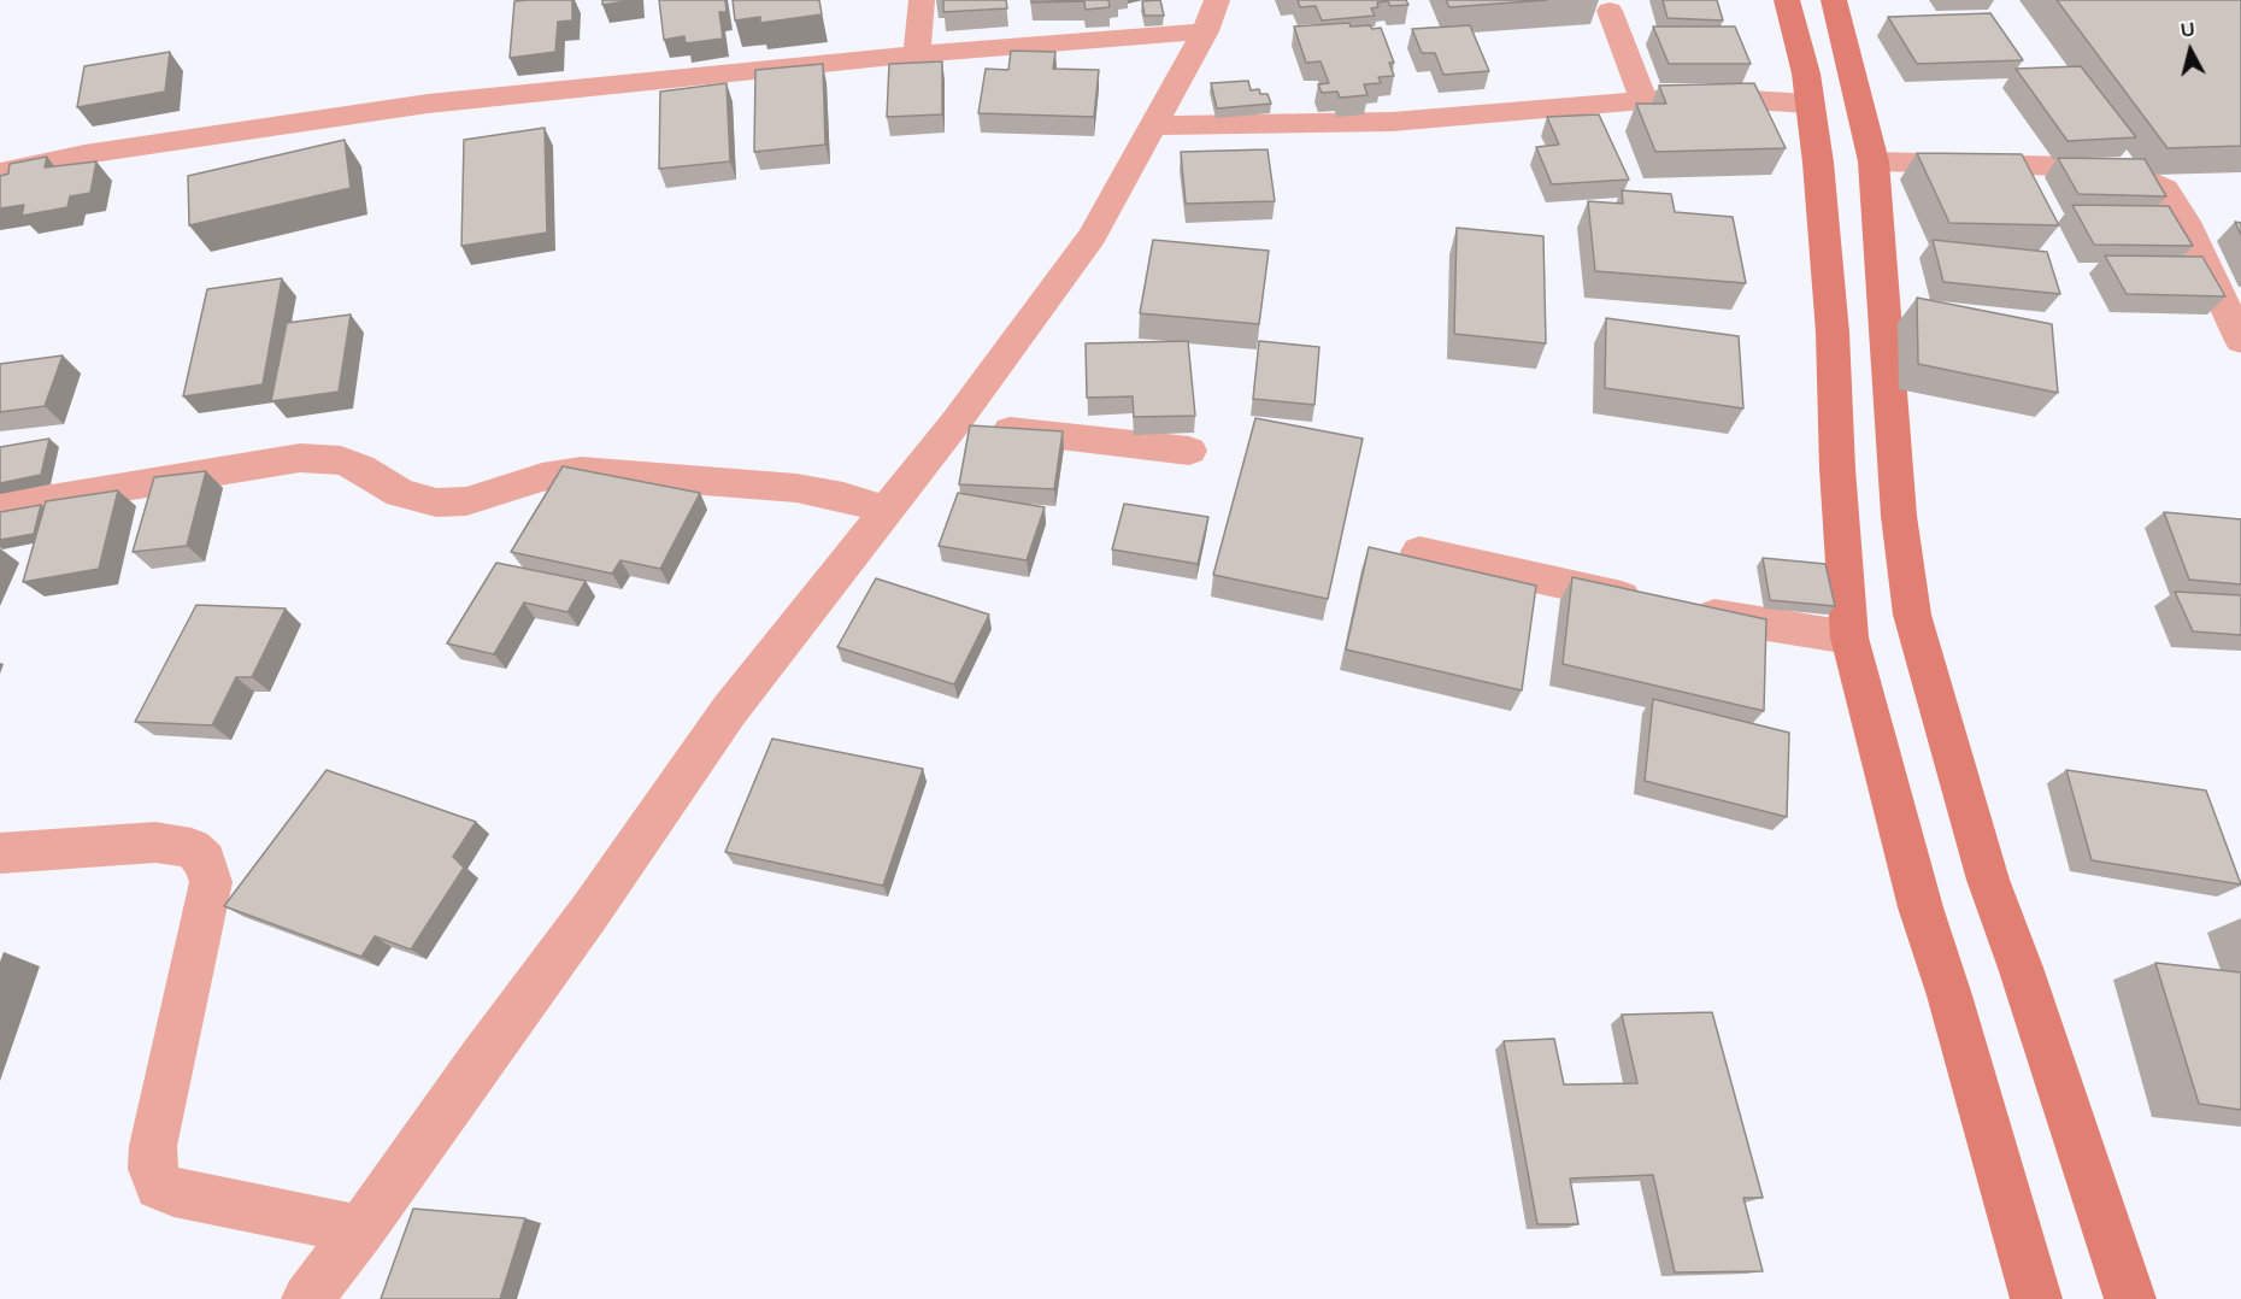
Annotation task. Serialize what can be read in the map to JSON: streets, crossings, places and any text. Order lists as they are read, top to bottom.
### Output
{
  "north": "top"
}
